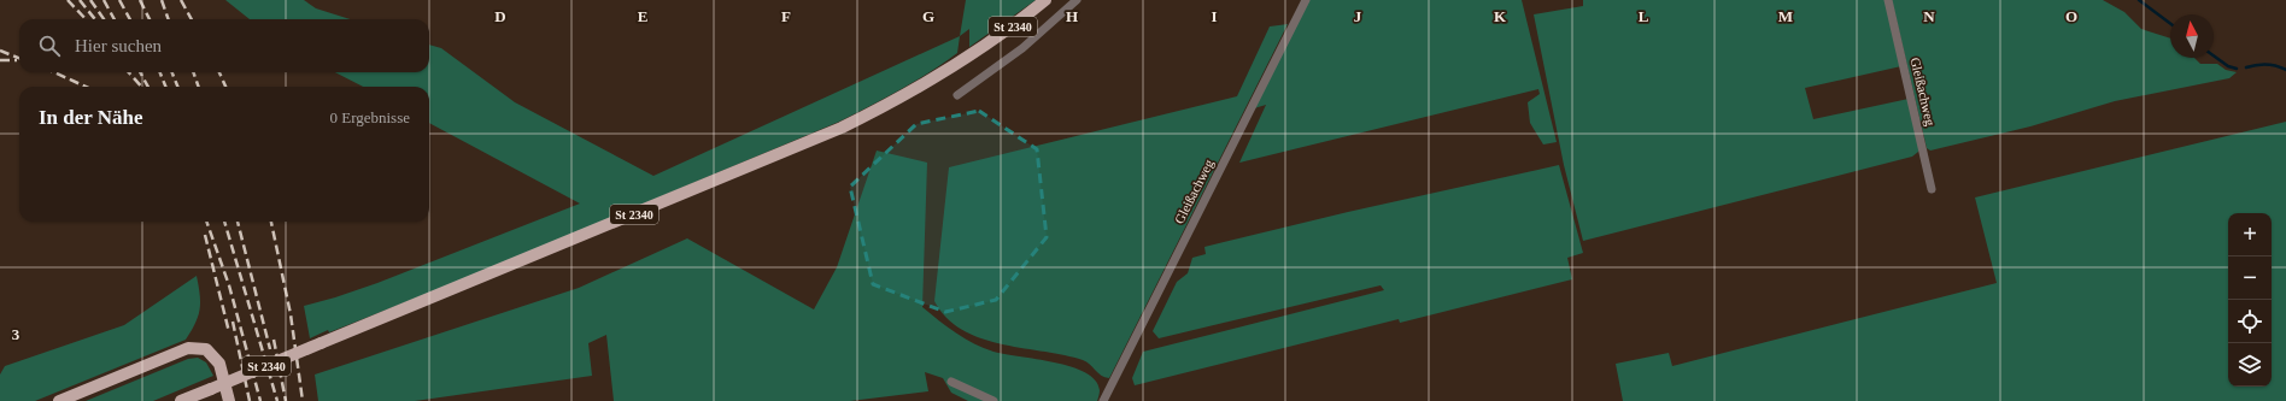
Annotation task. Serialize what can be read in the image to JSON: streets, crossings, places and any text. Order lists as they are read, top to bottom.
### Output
{
  "streets": {
    "main road": ["St 2340"],
    "street": ["Gleißachweg"]
  },
  "north": "top",
  "page": {
    "search": "Hier suchen",
    "heading": ["In der Nähe", "0 Ergebnisse"],
    "map_buttons": ["+", "−"]
  },
  "grid": {
    "columns": [
      "D",
      "E",
      "F",
      "G",
      "H",
      "I",
      "J",
      "K",
      "L",
      "M",
      "N",
      "O"
    ],
    "rows": ["3"]
  }
}
